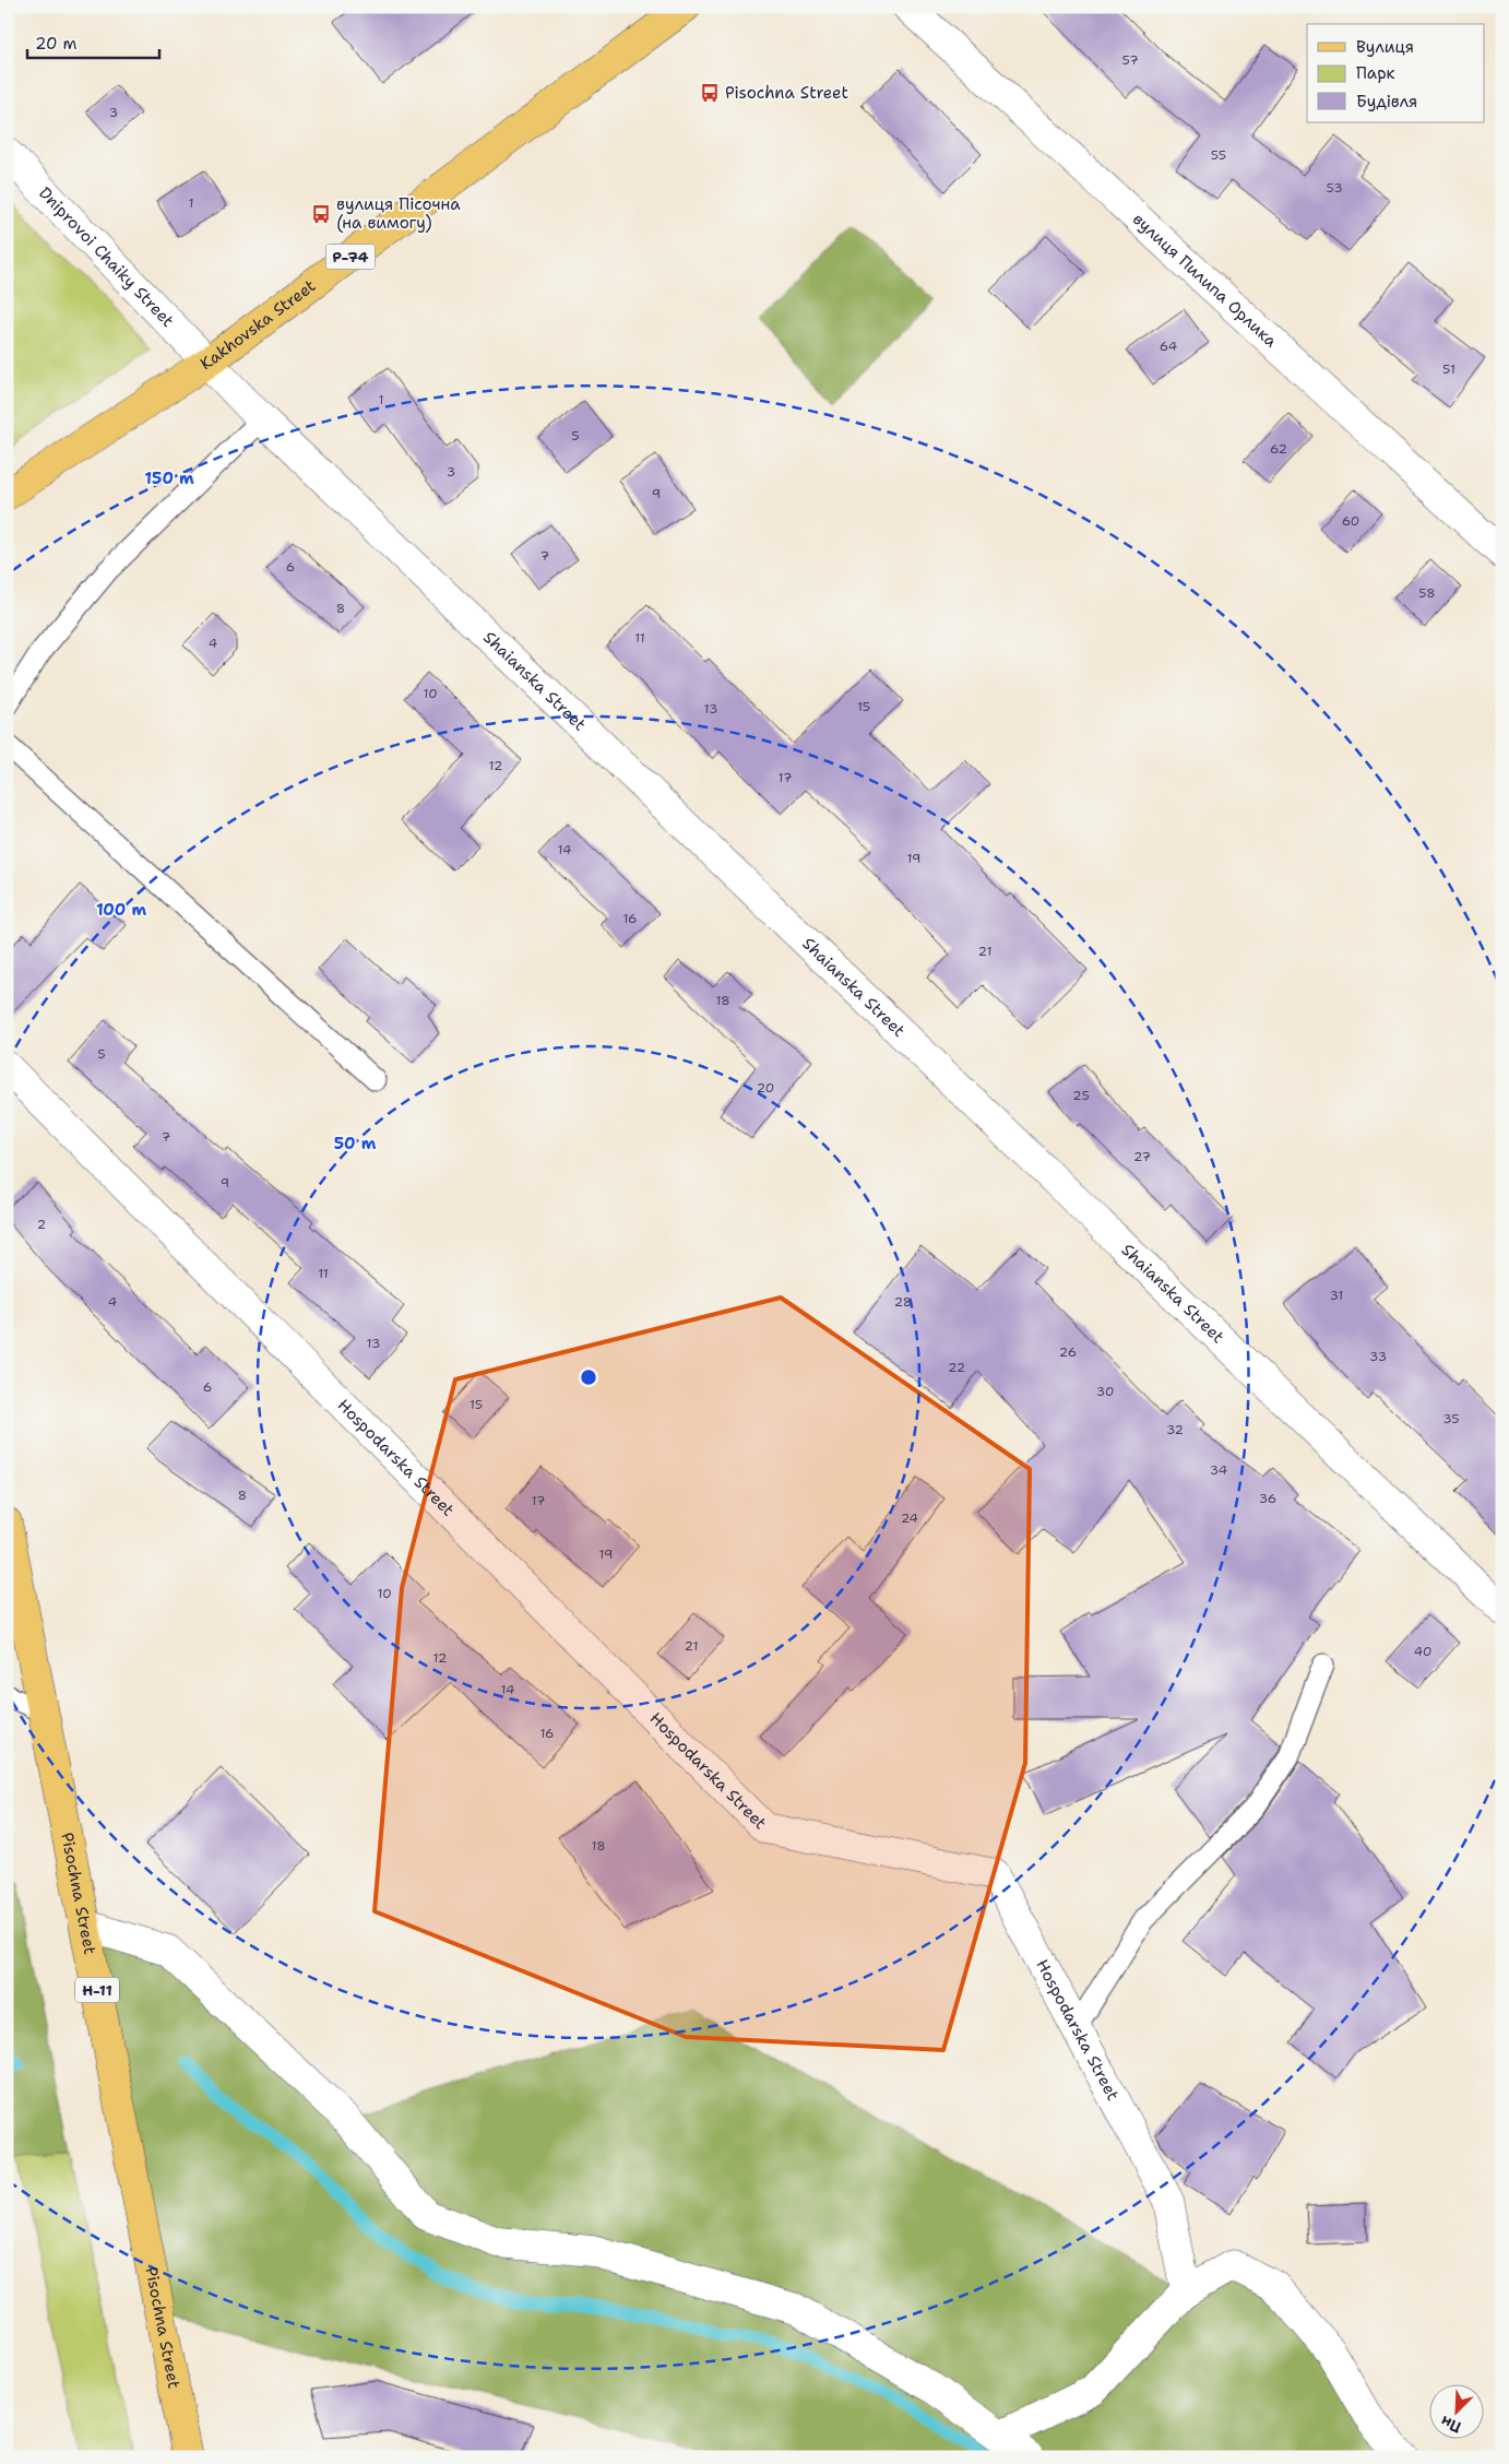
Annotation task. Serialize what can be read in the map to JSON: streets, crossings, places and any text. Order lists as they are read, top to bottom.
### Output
{
  "streets": {
    "main road": [
      "Р-74",
      "Kakhovska Street",
      "Pisochna Street",
      "Н-11"
    ],
    "street": [
      "Dniprovoi Chaiky Street",
      "вулиця Пилипа Орлика",
      "Shaianska Street",
      "Hospodarska Street"
    ]
  },
  "crossings": [
    ["Dniprovoi Chaiky Street", "Kakhovska Street"],
    ["Dniprovoi Chaiky Street", "Shaianska Street"],
    ["Kakhovska Street", "Shaianska Street"]
  ],
  "places": {
    "bus stop": ["Pisochna Street", "вулиця Пісочна (на вимогу)"]
  },
  "house_numbers": [
    "57",
    "3",
    "55",
    "53",
    "1",
    "64",
    "51",
    "1",
    "5",
    "62",
    "3",
    "9",
    "60",
    "7",
    "6",
    "58",
    "8",
    "11",
    "4",
    "10",
    "15",
    "13",
    "12",
    "17",
    "14",
    "19",
    "16",
    "21",
    "18",
    "5",
    "20",
    "25",
    "7",
    "27",
    "9",
    "2",
    "11",
    "31",
    "4",
    "28",
    "13",
    "26",
    "33",
    "22",
    "6",
    "30",
    "15",
    "35",
    "32",
    "34",
    "8",
    "36",
    "17",
    "24",
    "19",
    "10",
    "21",
    "40",
    "12",
    "14",
    "16",
    "18"
  ],
  "legend": ["Вулиця", "Парк", "Будівля"],
  "scale_bar": "20 m",
  "north": "bottom left",
  "rings": ["150 m", "100 m", "50 m"]
}
